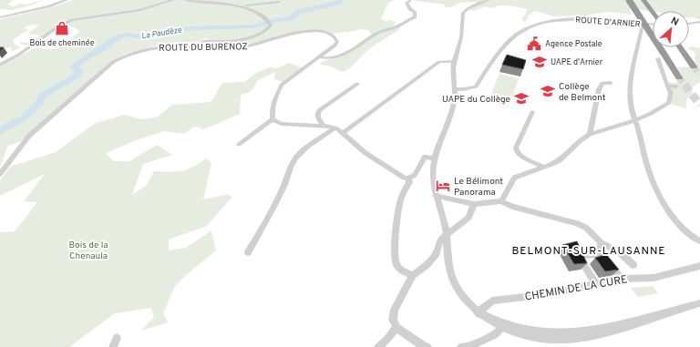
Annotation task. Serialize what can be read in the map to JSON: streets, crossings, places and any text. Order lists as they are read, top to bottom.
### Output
{
  "streets": {
    "street": ["ROUTE D'ARNIER", "ROUTE DU BURENOZ", "CHEMIN DE LA CURE"]
  },
  "districts": ["BELMONT-SUR-LAUSANNE"],
  "water": ["La Paudèze"],
  "parks": ["Bois de la Chenaula"],
  "places": {
    "shop": ["Bois de cheminée"],
    "public building": ["Agence Postale"],
    "school or university": ["UAPE d'Arnier", "Collège de Belmont", "UAPE du Collège"],
    "hotel": ["Le Bélimont Panorama"]
  },
  "north": "top right"
}
